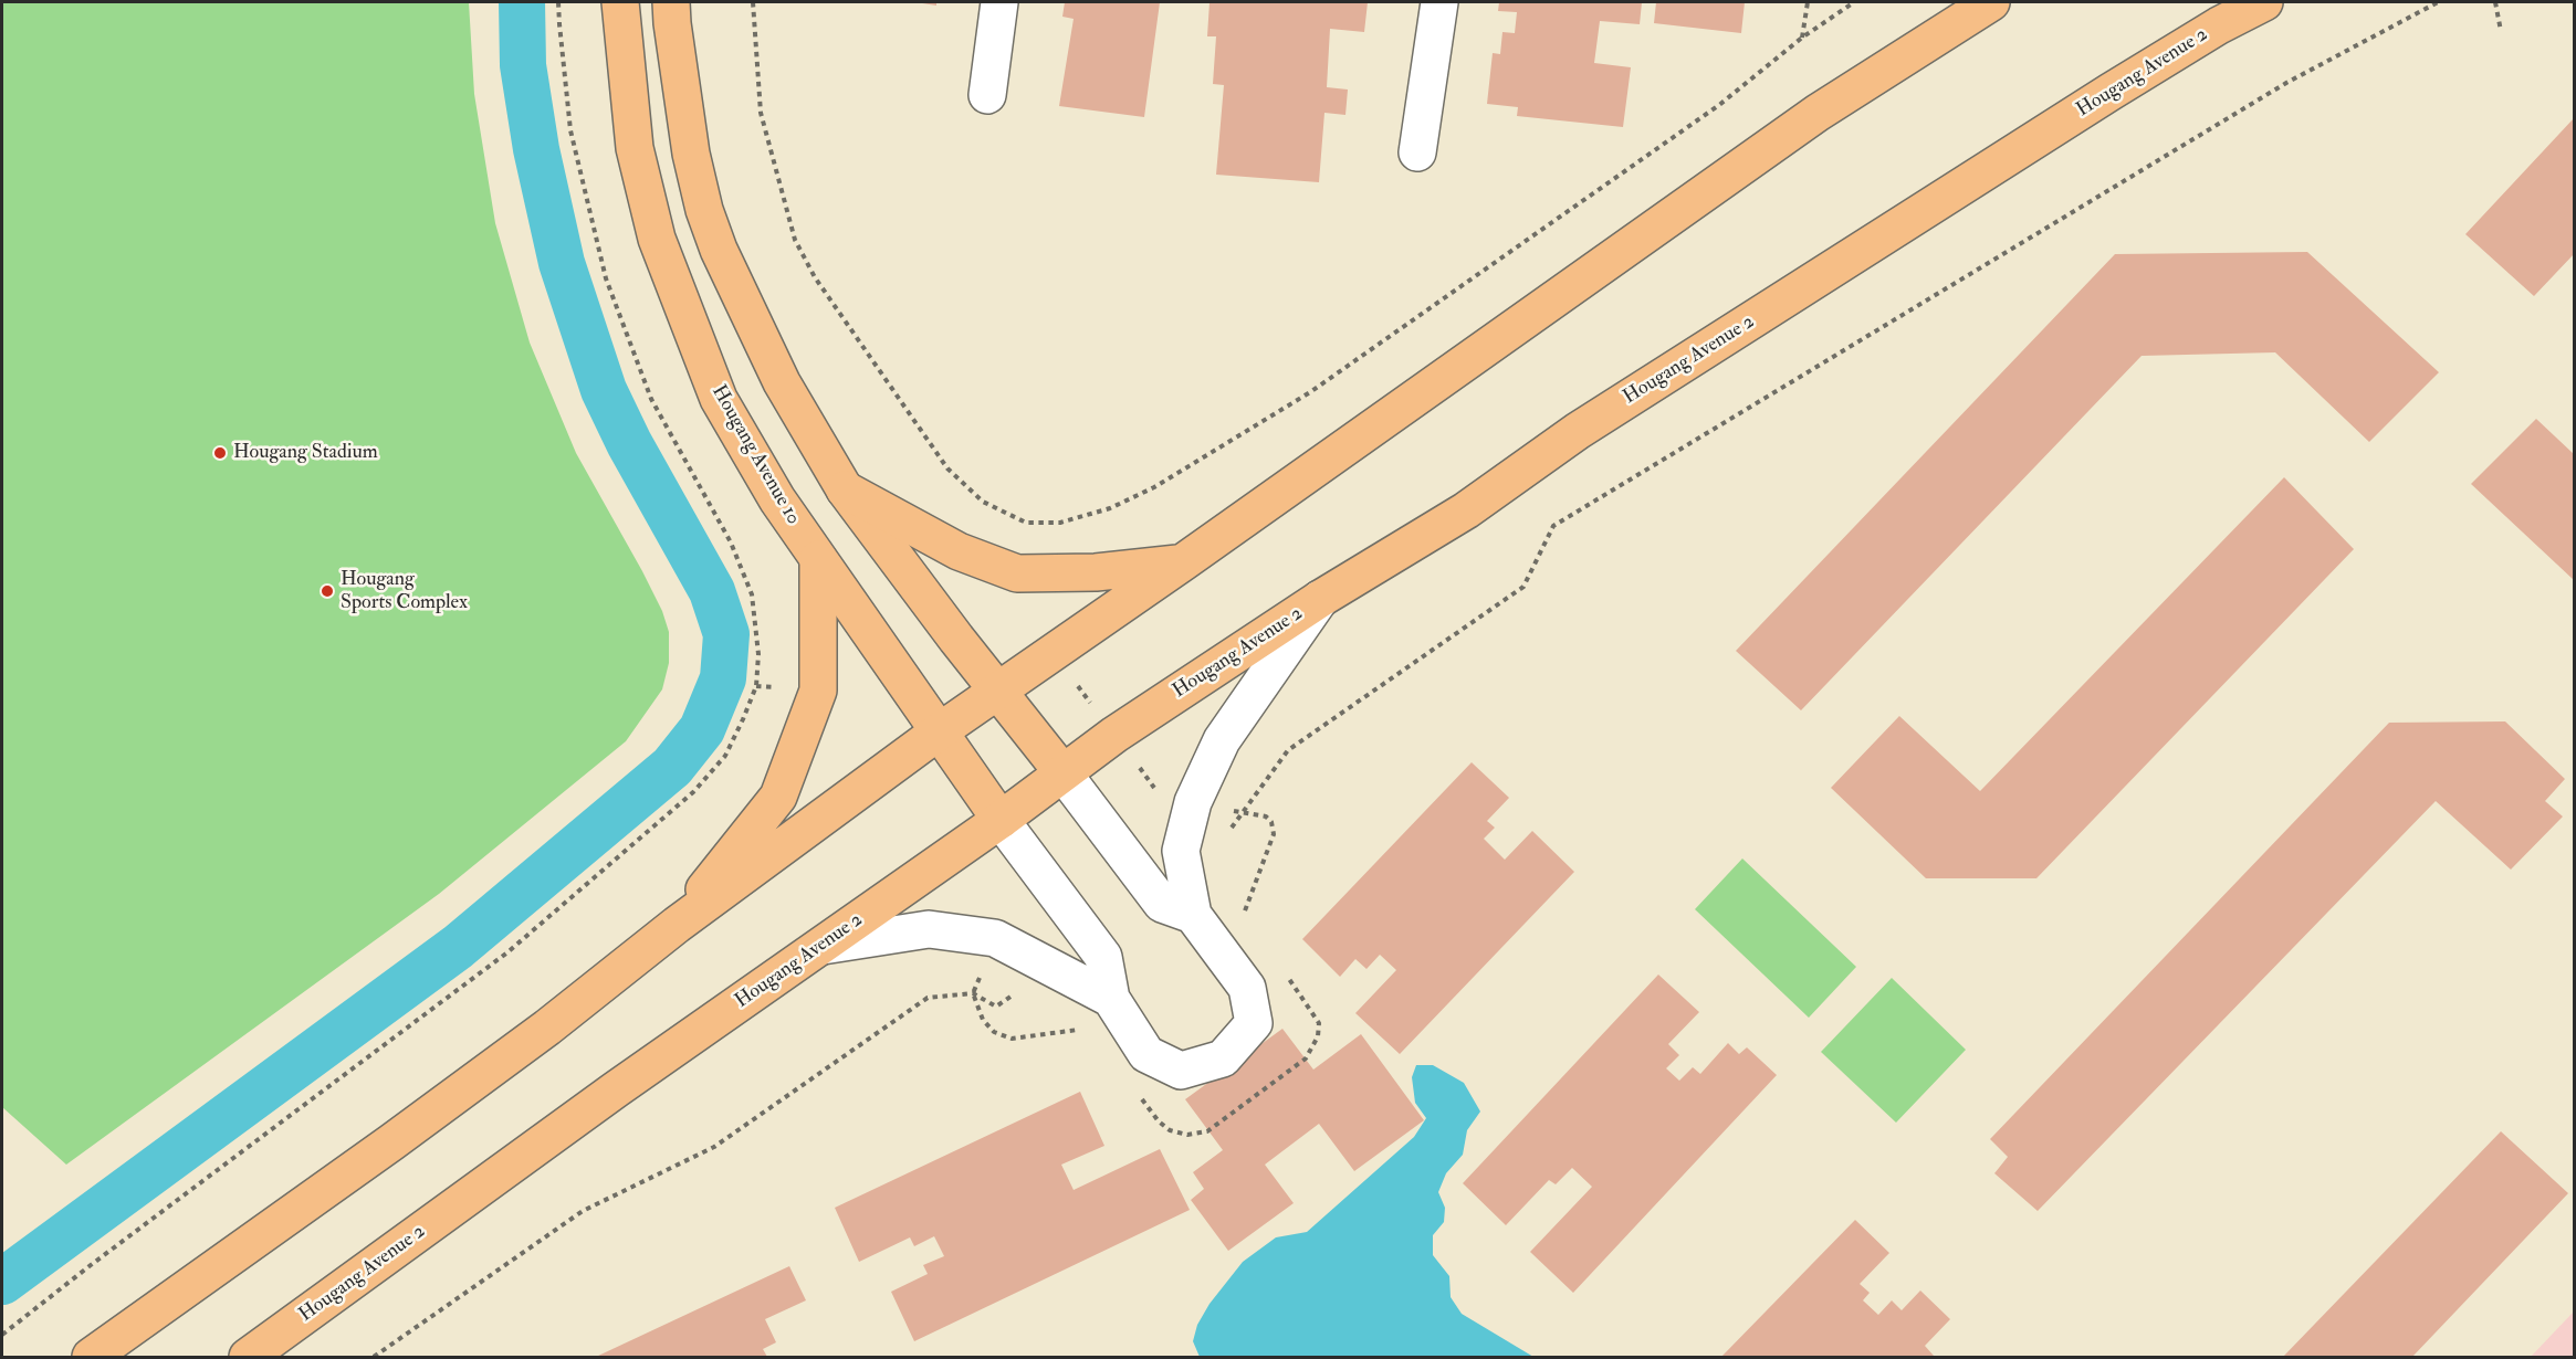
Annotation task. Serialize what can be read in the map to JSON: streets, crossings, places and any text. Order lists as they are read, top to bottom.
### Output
{
  "streets": {
    "main road": ["Hougang Avenue 2", "Hougang Avenue 10"]
  },
  "crossings": [
    ["Hougang Avenue 2", "Hougang Avenue 10"]
  ],
  "places": ["Hougang Stadium", "Hougang Sports Complex"]
}
